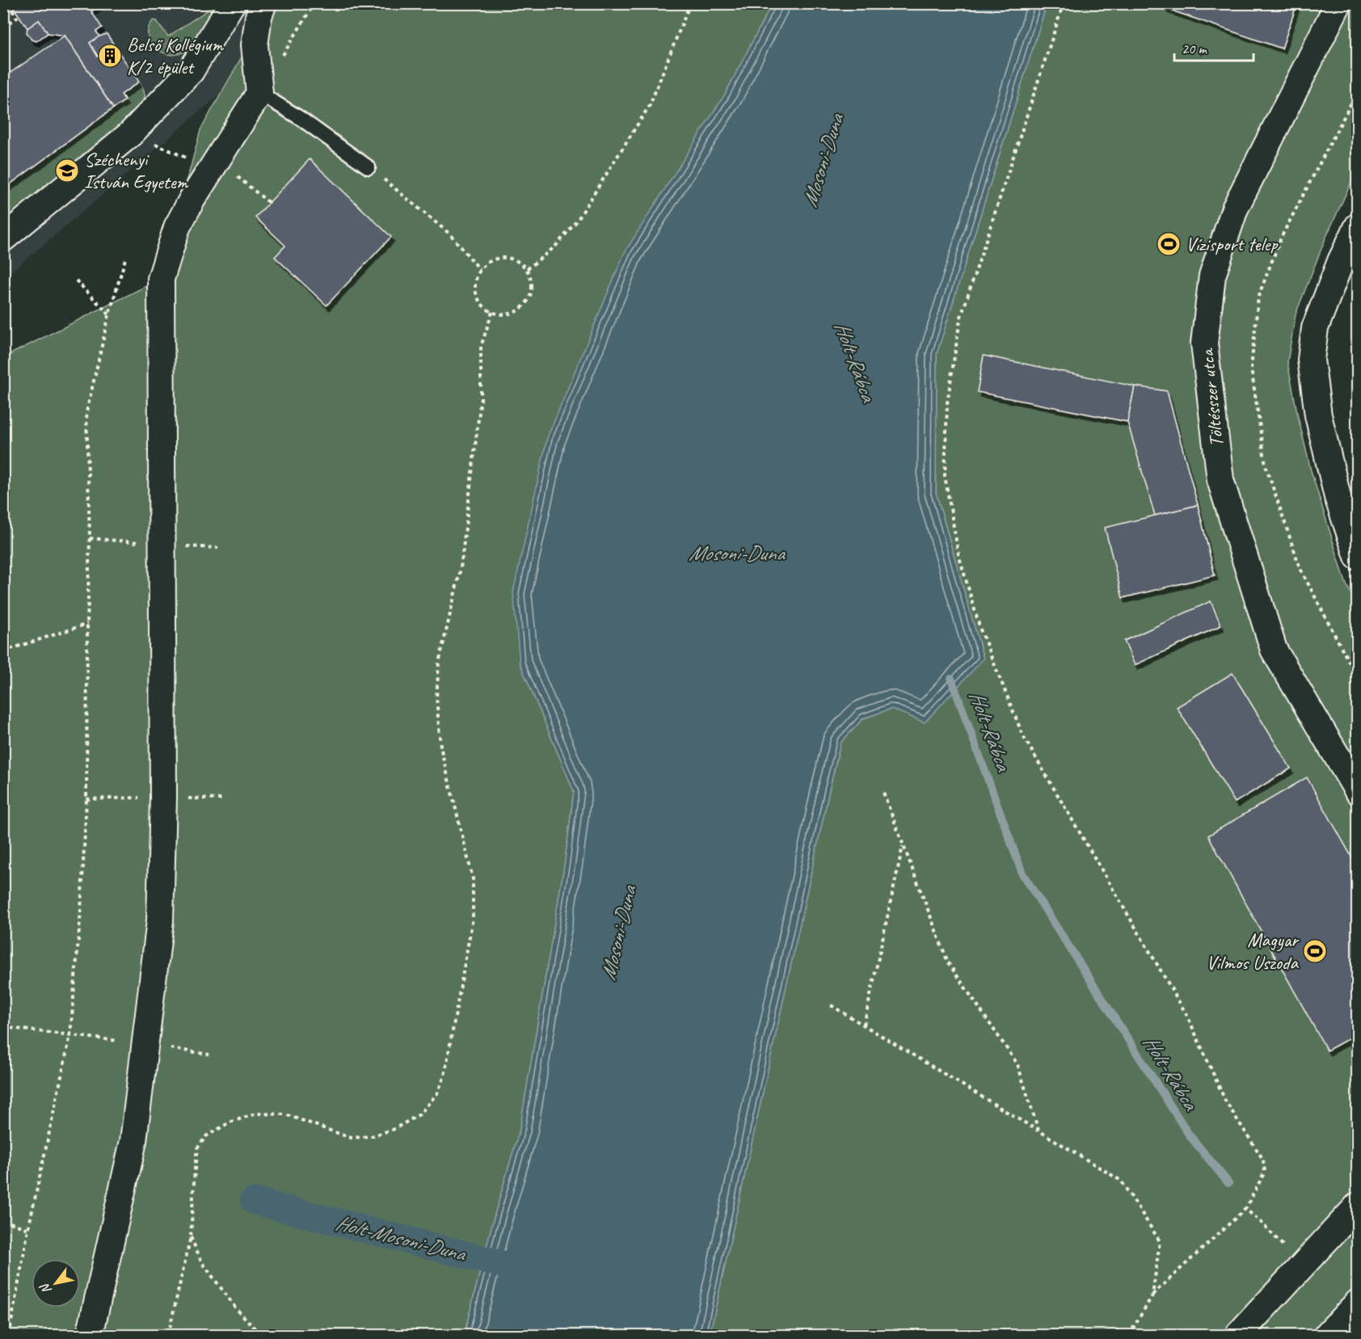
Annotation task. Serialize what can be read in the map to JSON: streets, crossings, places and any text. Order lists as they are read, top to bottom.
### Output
{
  "streets": {
    "street": ["Töltésszer utca"]
  },
  "water": ["Mosoni-Duna", "Holt-Rábca", "Holt-Mosoni-Duna"],
  "places": {
    "building": ["Belső Kollégium K/2 épület"],
    "school or university": ["Széchenyi István Egyetem"],
    "sports": ["Vízisport telep", "Magyar Vilmos Uszoda"]
  },
  "scale_bar": "20 m",
  "north": "bottom left"
}
